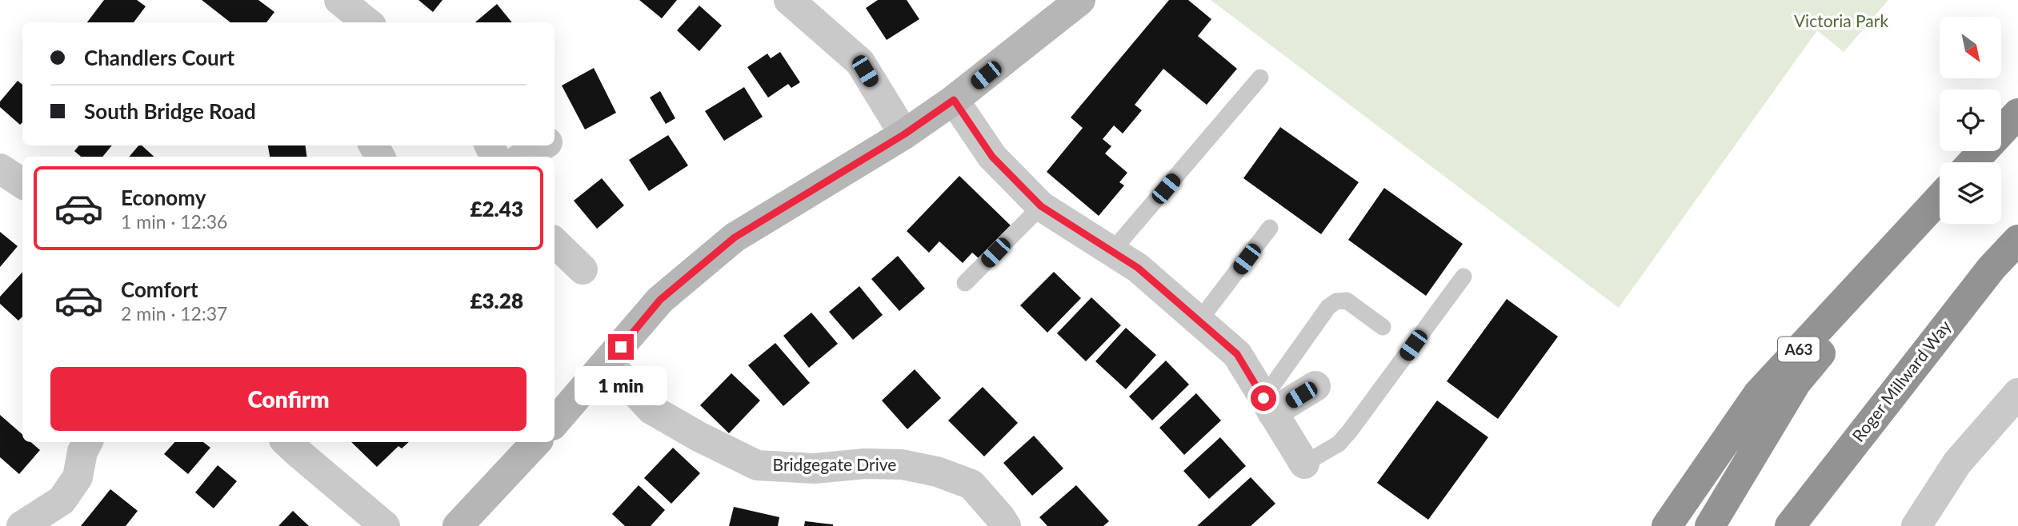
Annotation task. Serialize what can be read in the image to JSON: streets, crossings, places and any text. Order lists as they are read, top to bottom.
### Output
{
  "streets": {
    "highway": ["A63", "Roger Millward Way"],
    "street": ["Bridgegate Drive"]
  },
  "parks": ["Victoria Park"],
  "north": "bottom right",
  "page": {
    "banner": ["Chandlers Court", "South Bridge Road"],
    "list": [
      {
        "name": "Economy",
        "note": "1 min · 12:36",
        "value": "£2.43"
      },
      {
        "name": "Comfort",
        "note": "2 min · 12:37",
        "value": "£3.28"
      }
    ],
    "buttons": "Confirm",
    "bubble": "1 min"
  }
}
